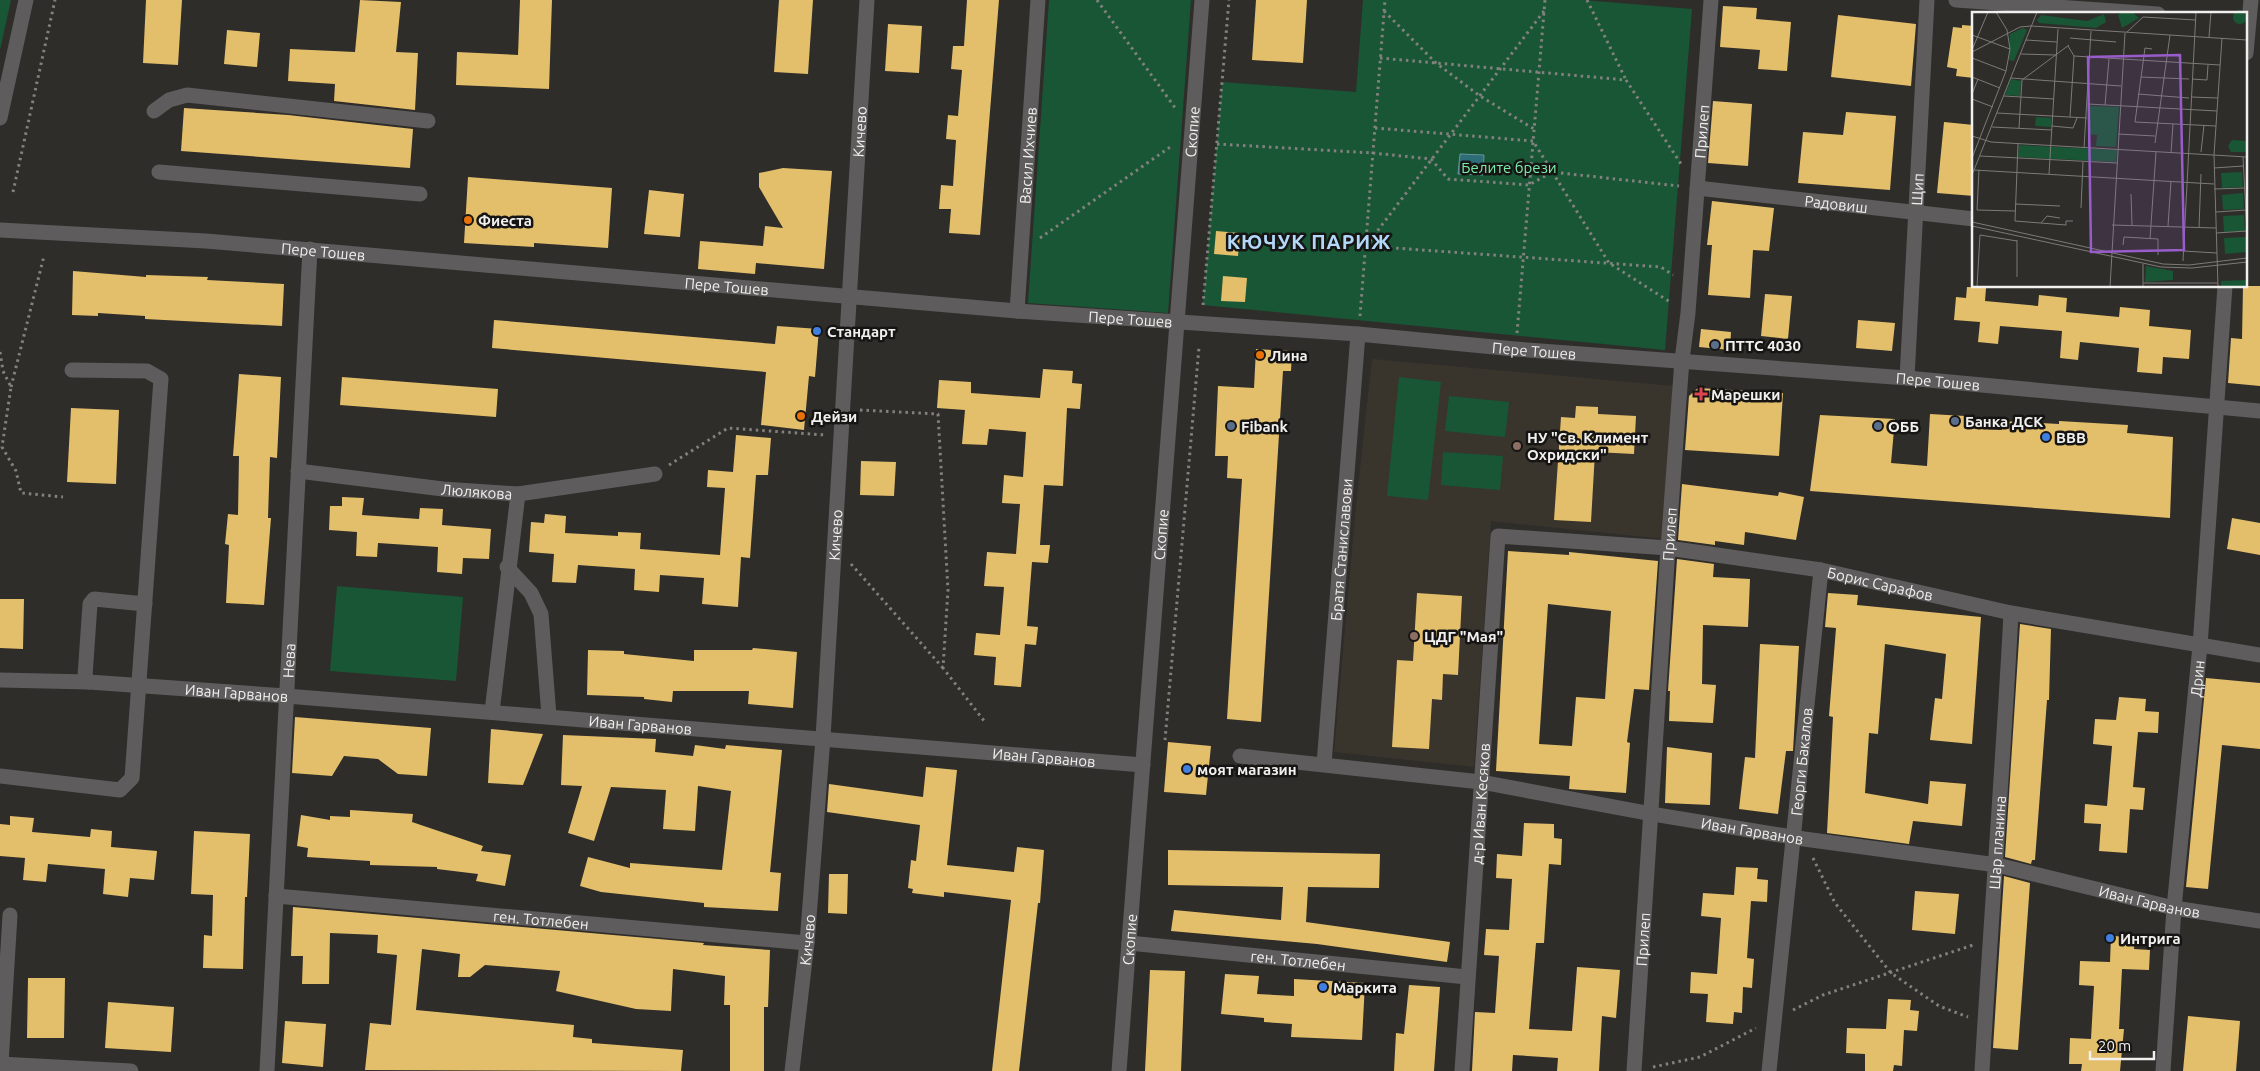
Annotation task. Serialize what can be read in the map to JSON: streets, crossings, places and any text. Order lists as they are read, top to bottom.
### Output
{
  "streets": {
    "street": [
      "Кичево",
      "Скопие",
      "Прилеп",
      "Васил Ихчиев",
      "Щип",
      "Радовиш",
      "Пере Тошев",
      "Люлякова",
      "Братя Станиславови",
      "Борис Сарафов",
      "Нева",
      "Дрин",
      "Иван Гарванов",
      "Георги Бакалов",
      "д-р Иван Кесяков",
      "Шар планина",
      "ген. Тотлебен"
    ]
  },
  "crossings": [
    ["Кичево", "Пере Тошев"],
    ["Кичево", "Иван Гарванов"],
    ["Кичево", "ген. Тотлебен"],
    ["Скопие", "Пере Тошев"],
    ["Скопие", "Иван Гарванов"],
    ["Скопие", "ген. Тотлебен"],
    ["Прилеп", "Радовиш"],
    ["Прилеп", "Пере Тошев"],
    ["Прилеп", "Борис Сарафов"],
    ["Прилеп", "Иван Гарванов"],
    ["Васил Ихчиев", "Пере Тошев"],
    ["Щип", "Радовиш"],
    ["Щип", "Пере Тошев"],
    ["Пере Тошев", "Братя Станиславови"],
    ["Пере Тошев", "Нева"],
    ["Пере Тошев", "Дрин"],
    ["Люлякова", "Нева"],
    ["Братя Станиславови", "Иван Гарванов"],
    ["Борис Сарафов", "Дрин"],
    ["Борис Сарафов", "Георги Бакалов"],
    ["Борис Сарафов", "д-р Иван Кесяков"],
    ["Борис Сарафов", "Шар планина"],
    ["Нева", "Иван Гарванов"],
    ["Нева", "ген. Тотлебен"],
    ["Дрин", "Иван Гарванов"],
    ["Иван Гарванов", "Георги Бакалов"],
    ["Иван Гарванов", "д-р Иван Кесяков"],
    ["Иван Гарванов", "Шар планина"],
    ["д-р Иван Кесяков", "ген. Тотлебен"]
  ],
  "districts": ["КЮЧУК ПАРИЖ"],
  "parks": ["Белите брези"],
  "places": {
    "other": [
      "Фиеста",
      "Стандарт",
      "ПТТС 4030",
      "Лина",
      "Дейзи",
      "Банка ДСК",
      "Fibank",
      "ОББ",
      "BBB",
      "НУ \"Св. Климент Охридски\"",
      "ЦДГ \"Мая\"",
      "моят магазин",
      "Интрига",
      "Маркита"
    ],
    "health": ["Марешки"]
  },
  "scale_bar": "20 m"
}
